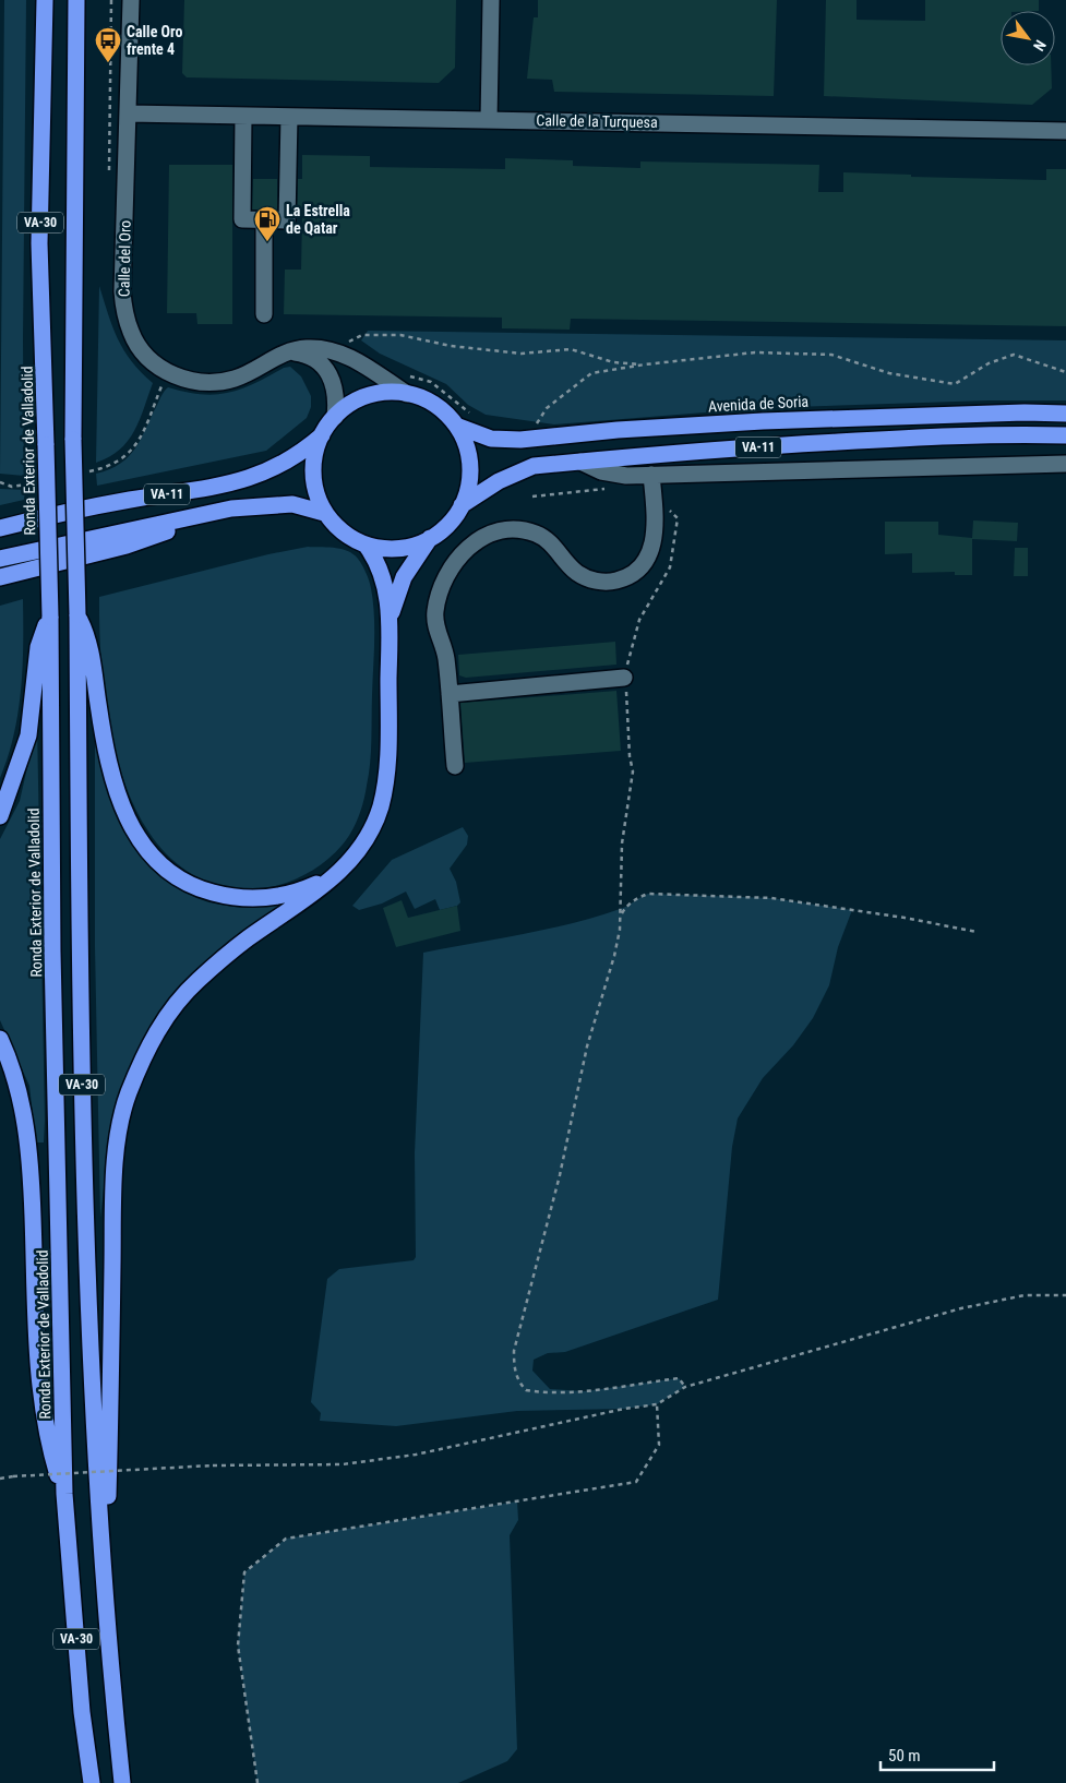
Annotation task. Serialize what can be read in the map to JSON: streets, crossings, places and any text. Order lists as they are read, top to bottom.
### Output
{
  "streets": {
    "highway": [
      "VA-30",
      "Avenida de Soria",
      "VA-11",
      "Ronda Exterior de Valladolid"
    ],
    "street": ["Calle de la Turquesa", "Calle del Oro"]
  },
  "crossings": [
    ["Calle de la Turquesa", "Calle del Oro"],
    ["Calle del Oro", "Avenida de Soria"],
    ["Calle del Oro", "VA-11"],
    ["Avenida de Soria", "VA-11"]
  ],
  "places": {
    "bus stop": ["Calle Oro frente 4"],
    "fuel station": ["La Estrella de Qatar"]
  },
  "scale_bar": "50 m",
  "north": "bottom right"
}
